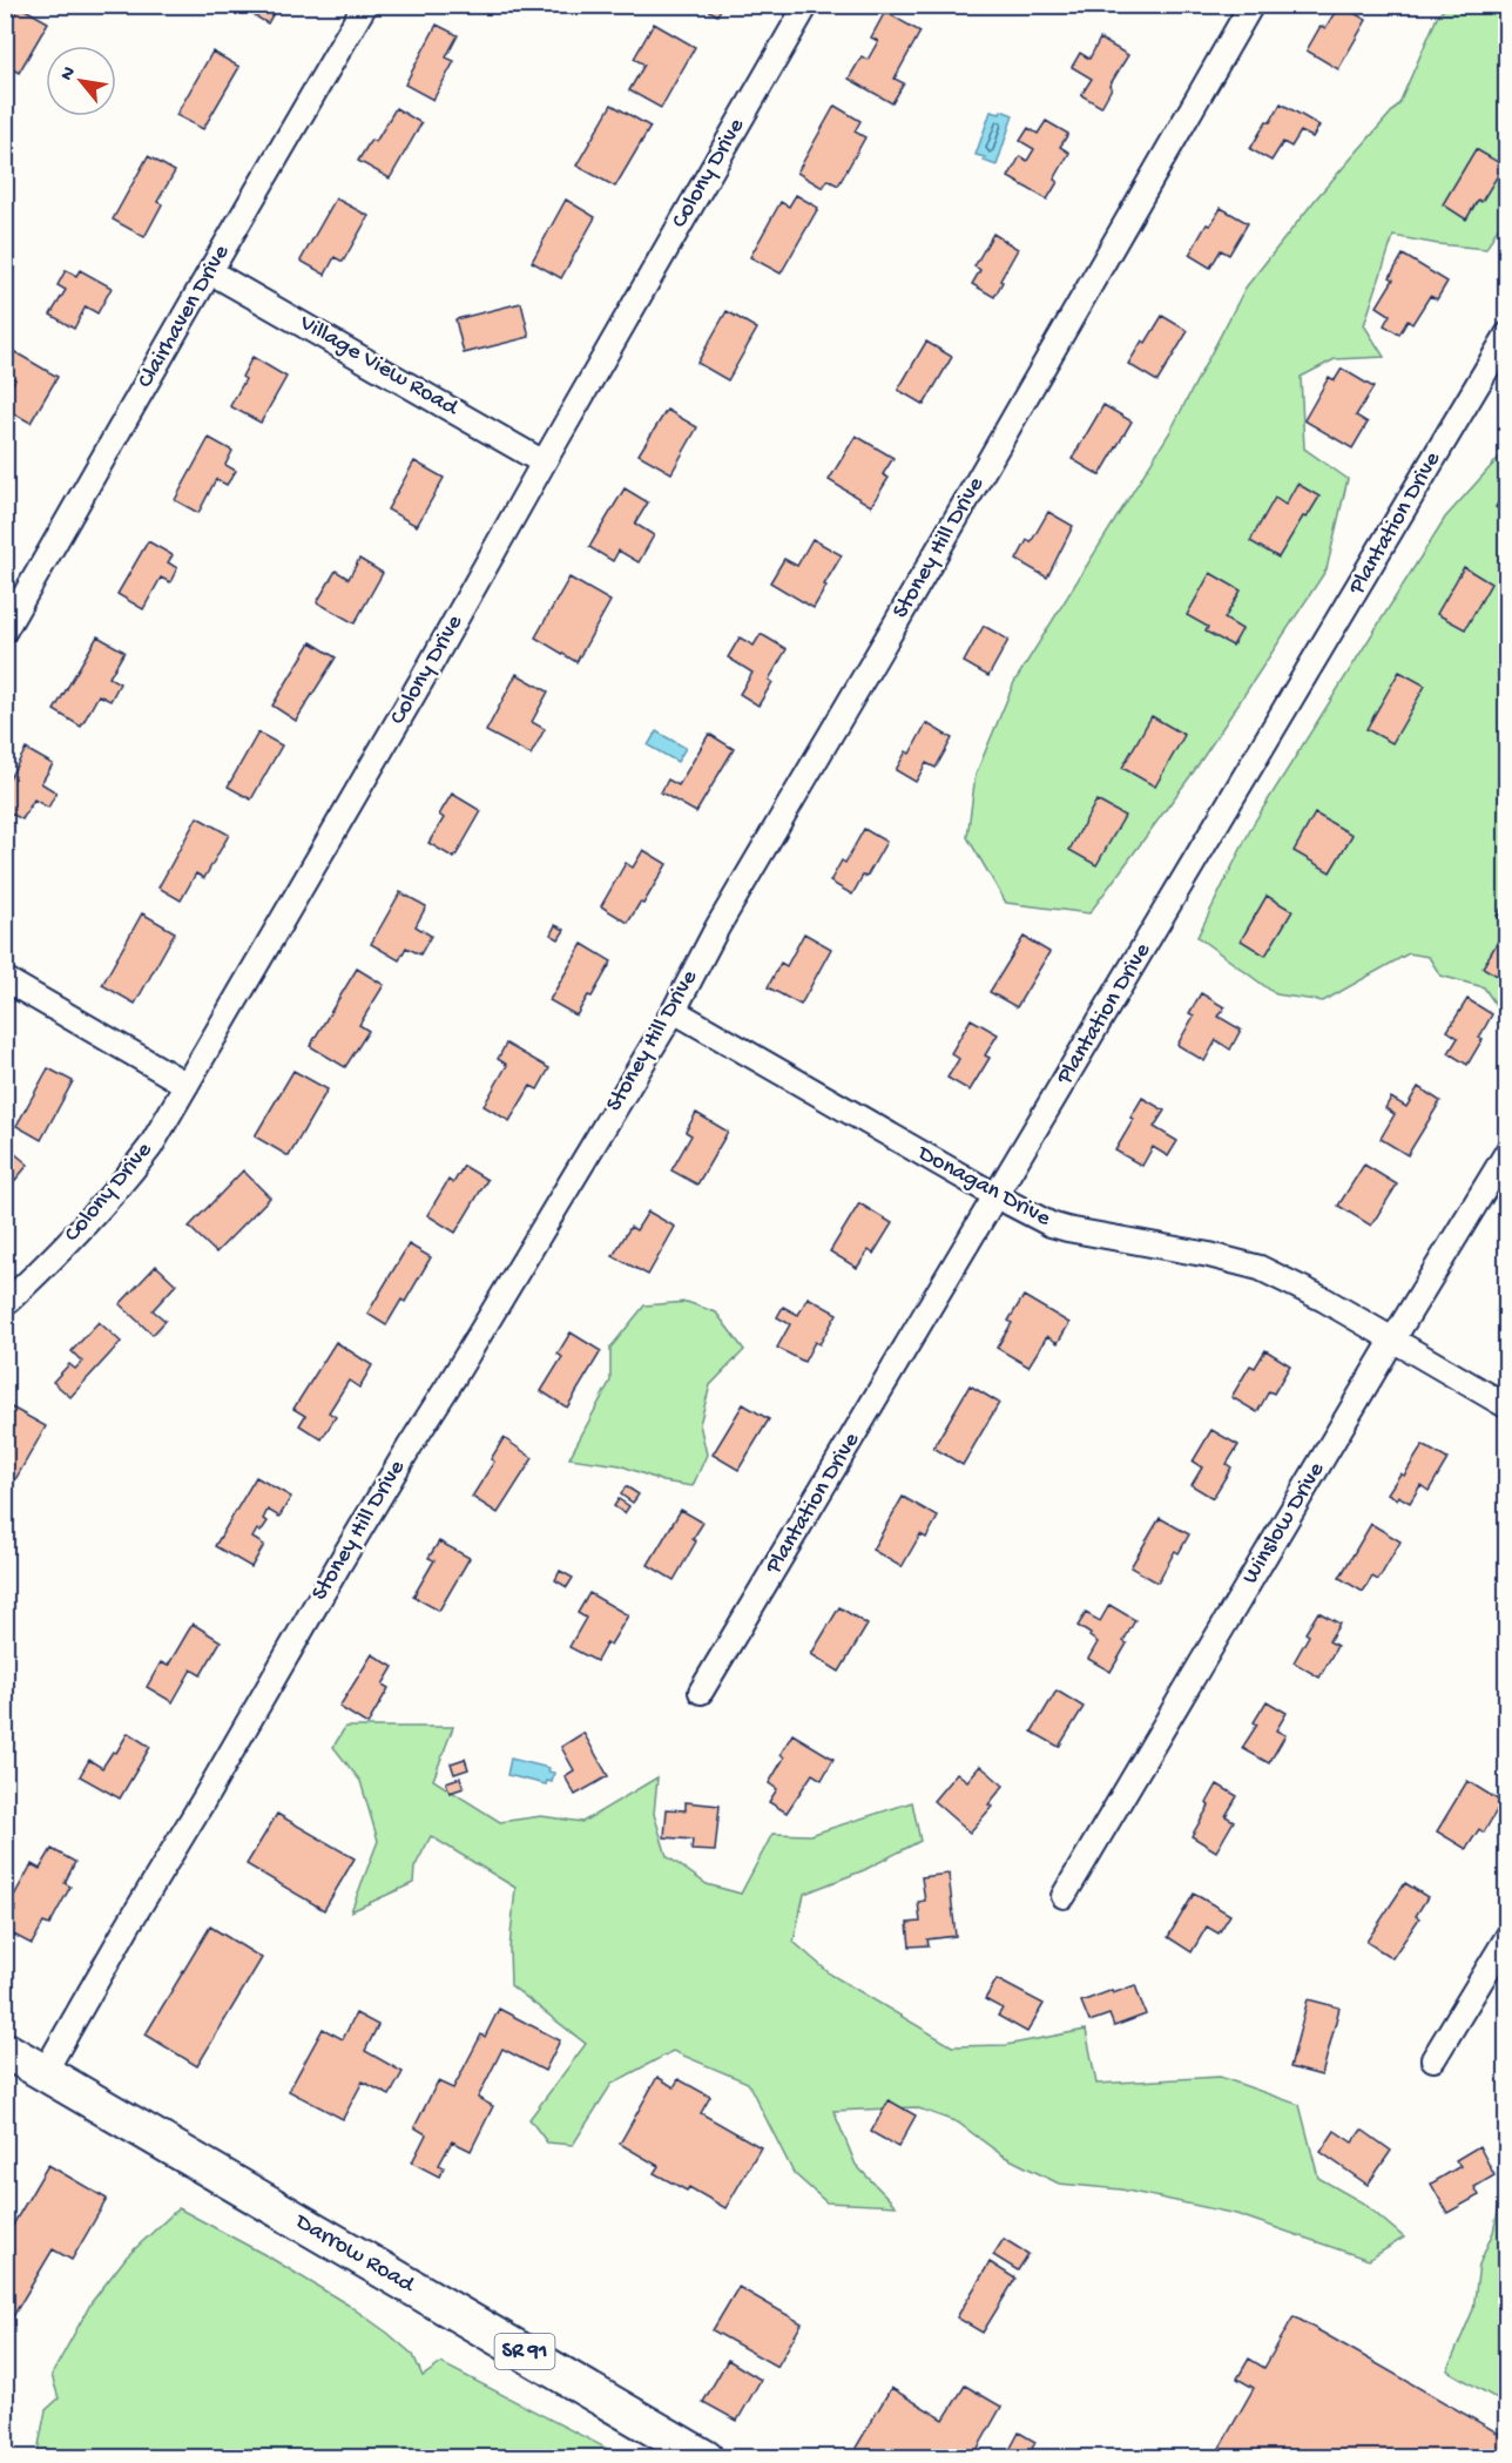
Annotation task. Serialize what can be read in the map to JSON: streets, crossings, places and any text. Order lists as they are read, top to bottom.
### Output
{
  "streets": {
    "main road": ["Darrow Road", "SR 91"],
    "street": [
      "Colony Drive",
      "Clairhaven Drive",
      "Village View Road",
      "Plantation Drive",
      "Stoney Hill Drive",
      "Donagan Drive",
      "Winslow Drive"
    ]
  },
  "crossings": [
    ["Colony Drive", "Village View Road"],
    ["Clairhaven Drive", "Village View Road"],
    ["Plantation Drive", "Donagan Drive"],
    ["Stoney Hill Drive", "Donagan Drive"],
    ["Stoney Hill Drive", "Darrow Road"],
    ["Donagan Drive", "Winslow Drive"]
  ],
  "north": "top left"
}
